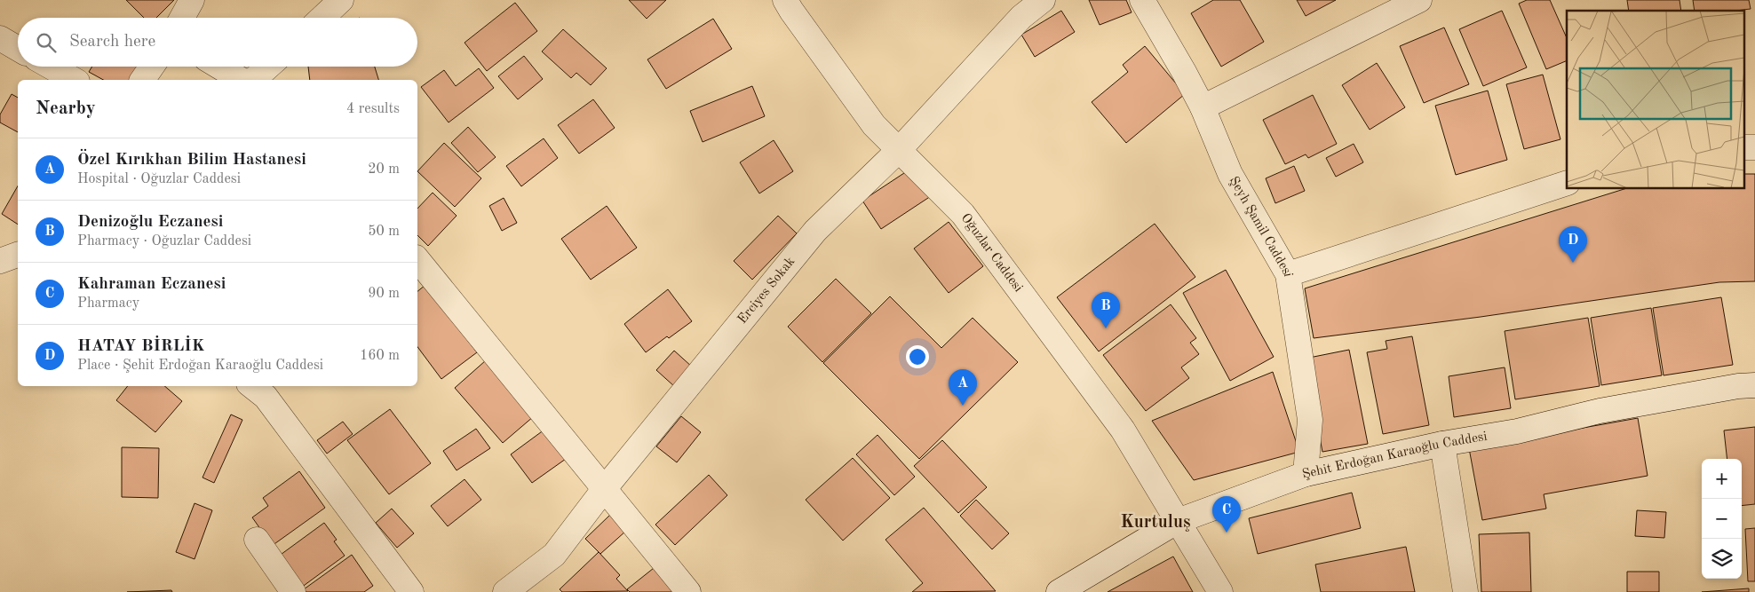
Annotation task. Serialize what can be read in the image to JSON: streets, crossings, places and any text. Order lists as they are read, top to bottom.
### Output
{
  "streets": {
    "street": [
      "Şeyh Şamil Caddesi",
      "Oğuzlar Caddesi",
      "Erciyes Sokak",
      "Şehit Erdoğan Karaoğlu Caddesi"
    ]
  },
  "crossings": [
    ["Şeyh Şamil Caddesi", "Şehit Erdoğan Karaoğlu Caddesi"],
    ["Oğuzlar Caddesi", "Erciyes Sokak"],
    ["Oğuzlar Caddesi", "Şehit Erdoğan Karaoğlu Caddesi"]
  ],
  "districts": ["Kurtuluş"],
  "page": {
    "search": "Search here",
    "heading": ["Nearby", "4 results"],
    "list": [
      {
        "mark": "A",
        "name": "Özel Kırıkhan Bilim Hastanesi",
        "note": "Hospital · Oğuzlar Caddesi",
        "value": "20 m"
      },
      {
        "mark": "B",
        "name": "Denizoğlu Eczanesi",
        "note": "Pharmacy · Oğuzlar Caddesi",
        "value": "50 m"
      },
      {
        "mark": "C",
        "name": "Kahraman Eczanesi",
        "note": "Pharmacy",
        "value": "90 m"
      },
      {
        "mark": "D",
        "name": "HATAY BİRLİK",
        "note": "Place · Şehit Erdoğan Karaoğlu Caddesi",
        "value": "160 m"
      }
    ],
    "pins": [
      "D",
      "B",
      "A",
      "C"
    ],
    "map_buttons": ["+", "−"]
  }
}
